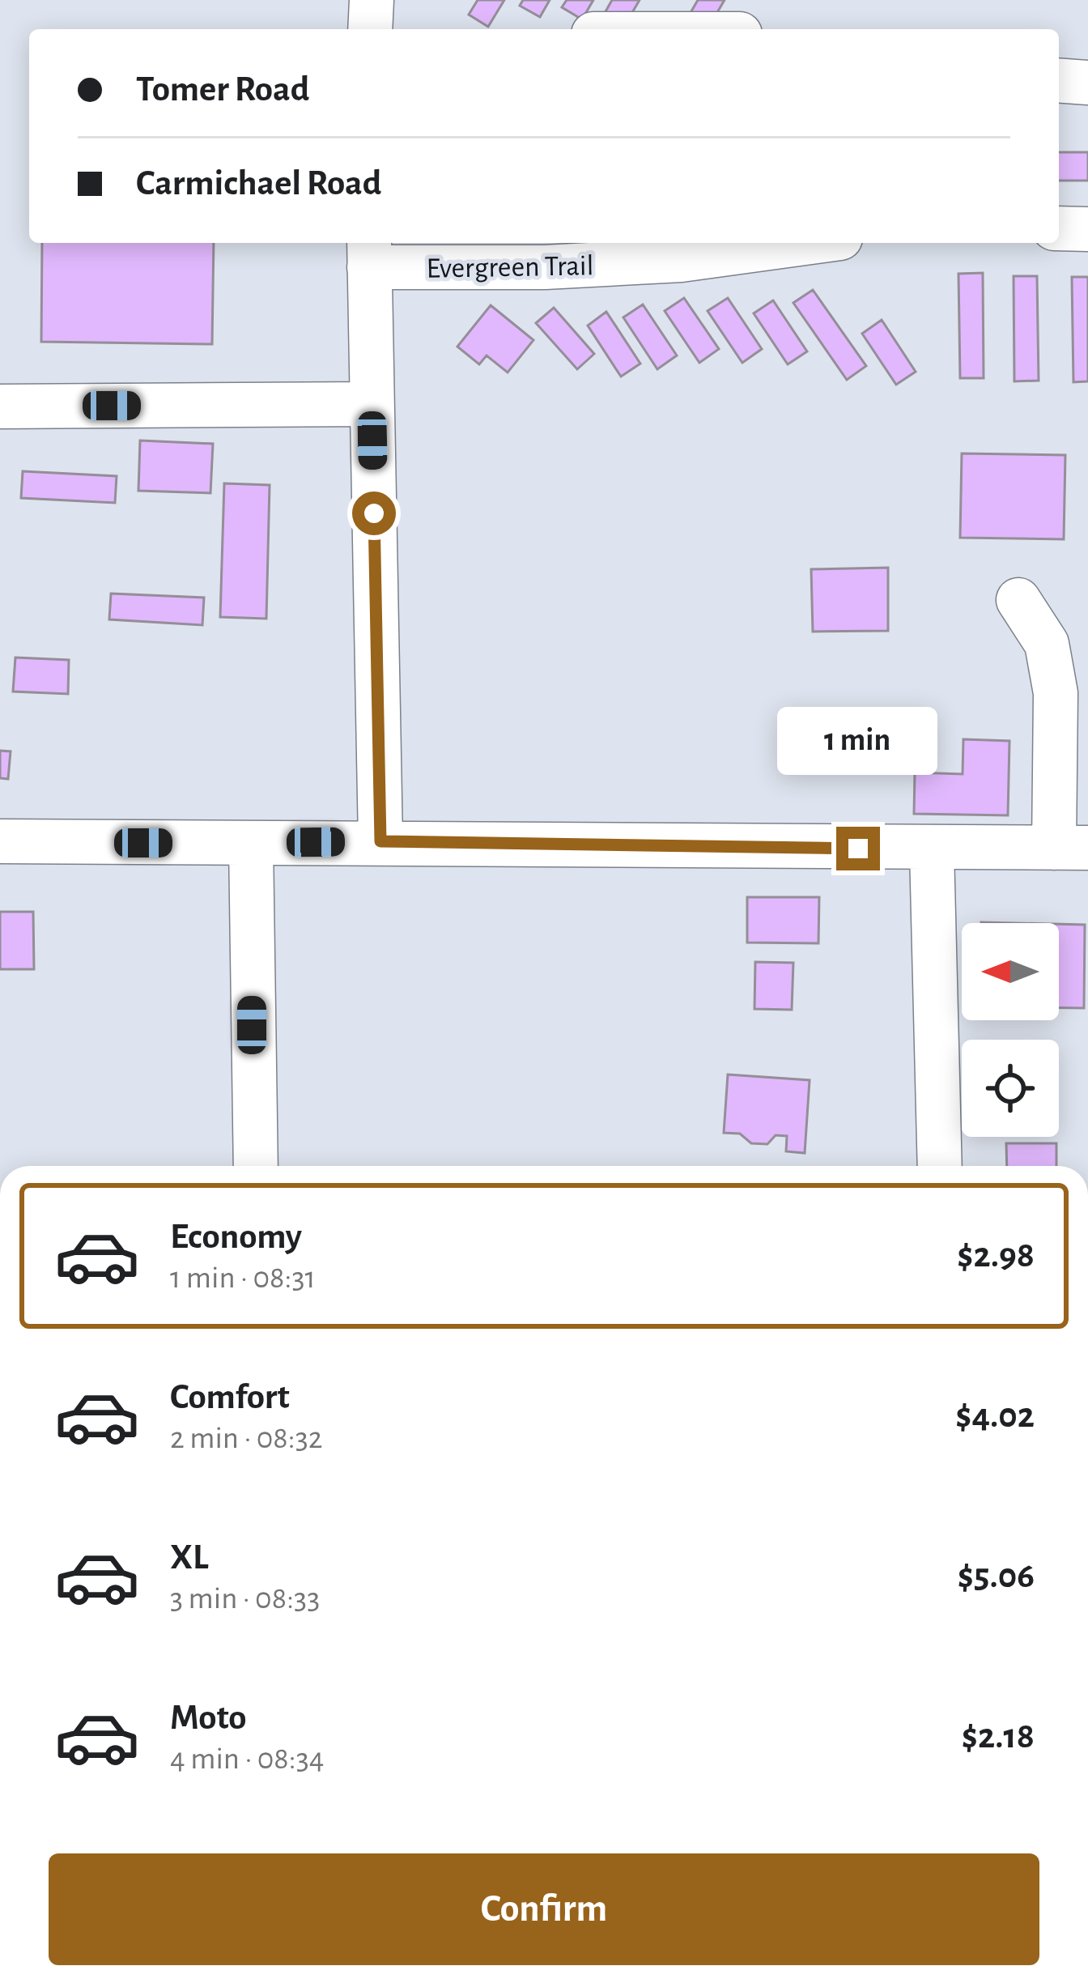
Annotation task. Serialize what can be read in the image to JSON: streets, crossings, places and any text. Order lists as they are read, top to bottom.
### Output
{
  "streets": {
    "street": ["Evergreen Trail"]
  },
  "north": "left",
  "page": {
    "banner": ["Tomer Road", "Carmichael Road"],
    "bubble": "1 min",
    "list": [
      {
        "name": "Economy",
        "note": "1 min · 08:31",
        "value": "$2.98"
      },
      {
        "name": "Comfort",
        "note": "2 min · 08:32",
        "value": "$4.02"
      },
      {
        "name": "XL",
        "note": "3 min · 08:33",
        "value": "$5.06"
      },
      {
        "name": "Moto",
        "note": "4 min · 08:34",
        "value": "$2.18"
      }
    ],
    "buttons": "Confirm"
  }
}
